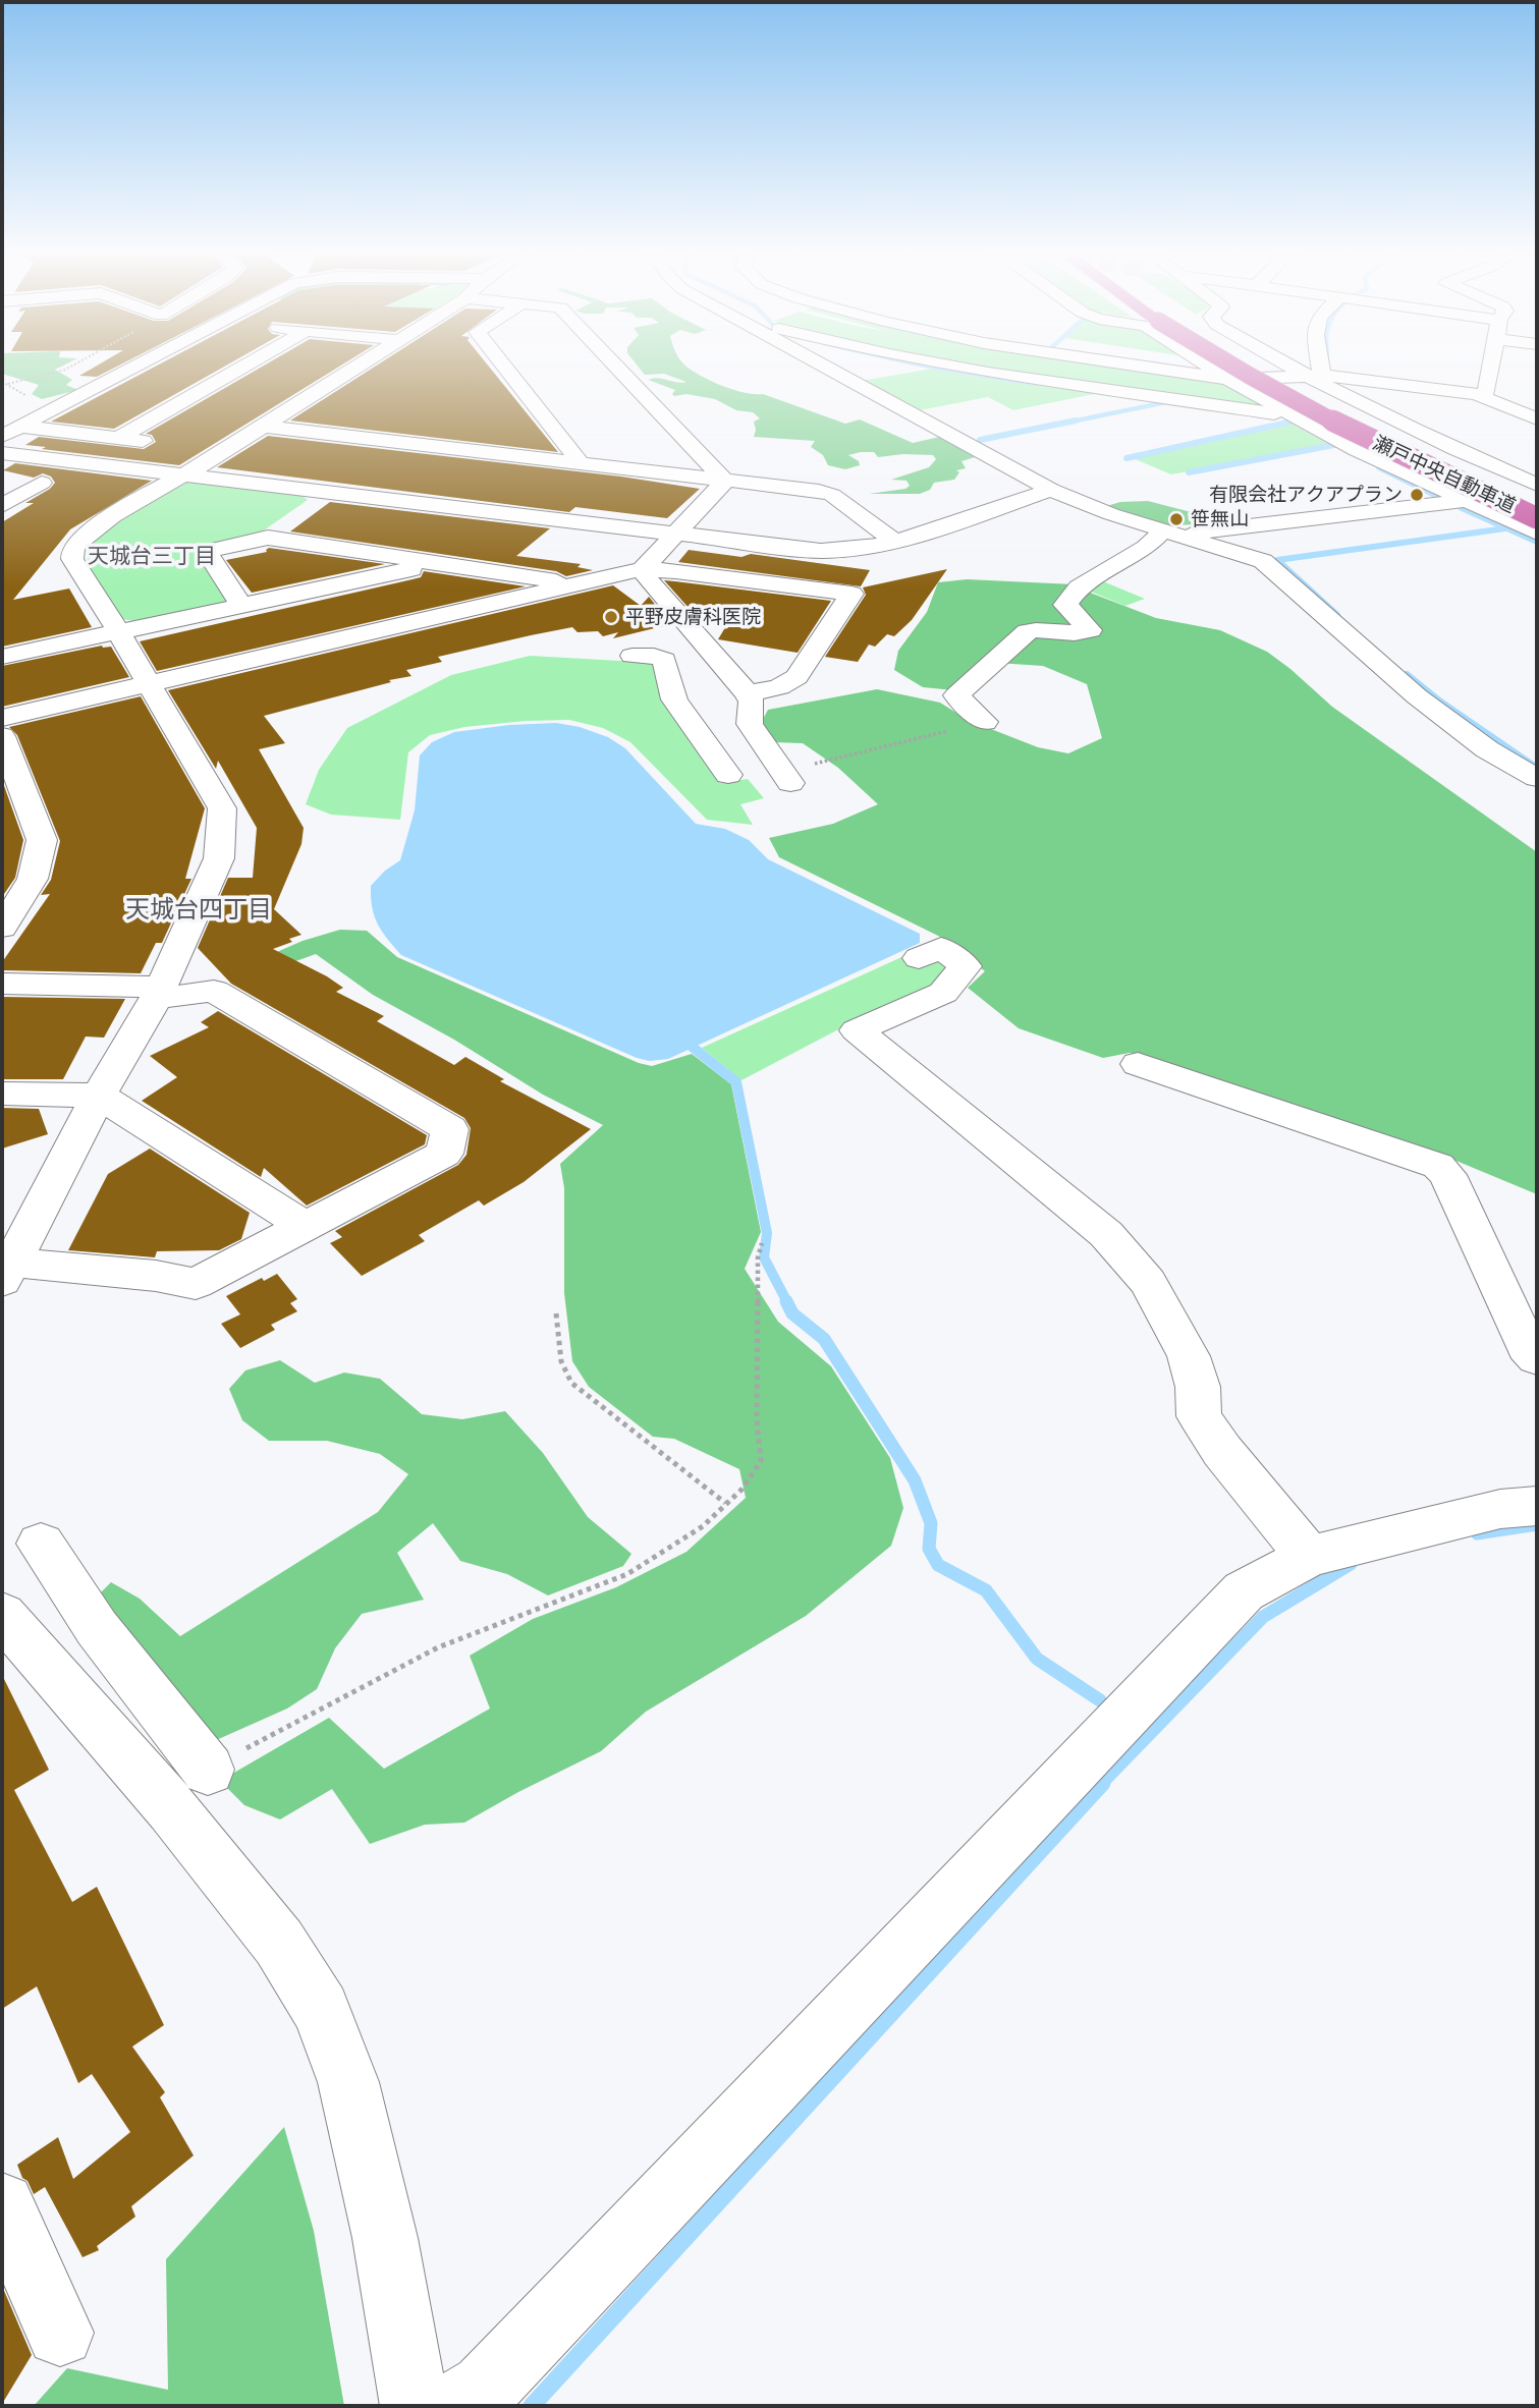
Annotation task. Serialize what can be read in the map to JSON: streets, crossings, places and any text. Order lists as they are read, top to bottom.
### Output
{
  "streets": {
    "highway": ["瀬戸中央自動車道"]
  },
  "districts": ["天城台三丁目", "天城台四丁目"],
  "places": ["有限会社アクアプラン", "笹無山", "平野皮膚科医院"]
}
